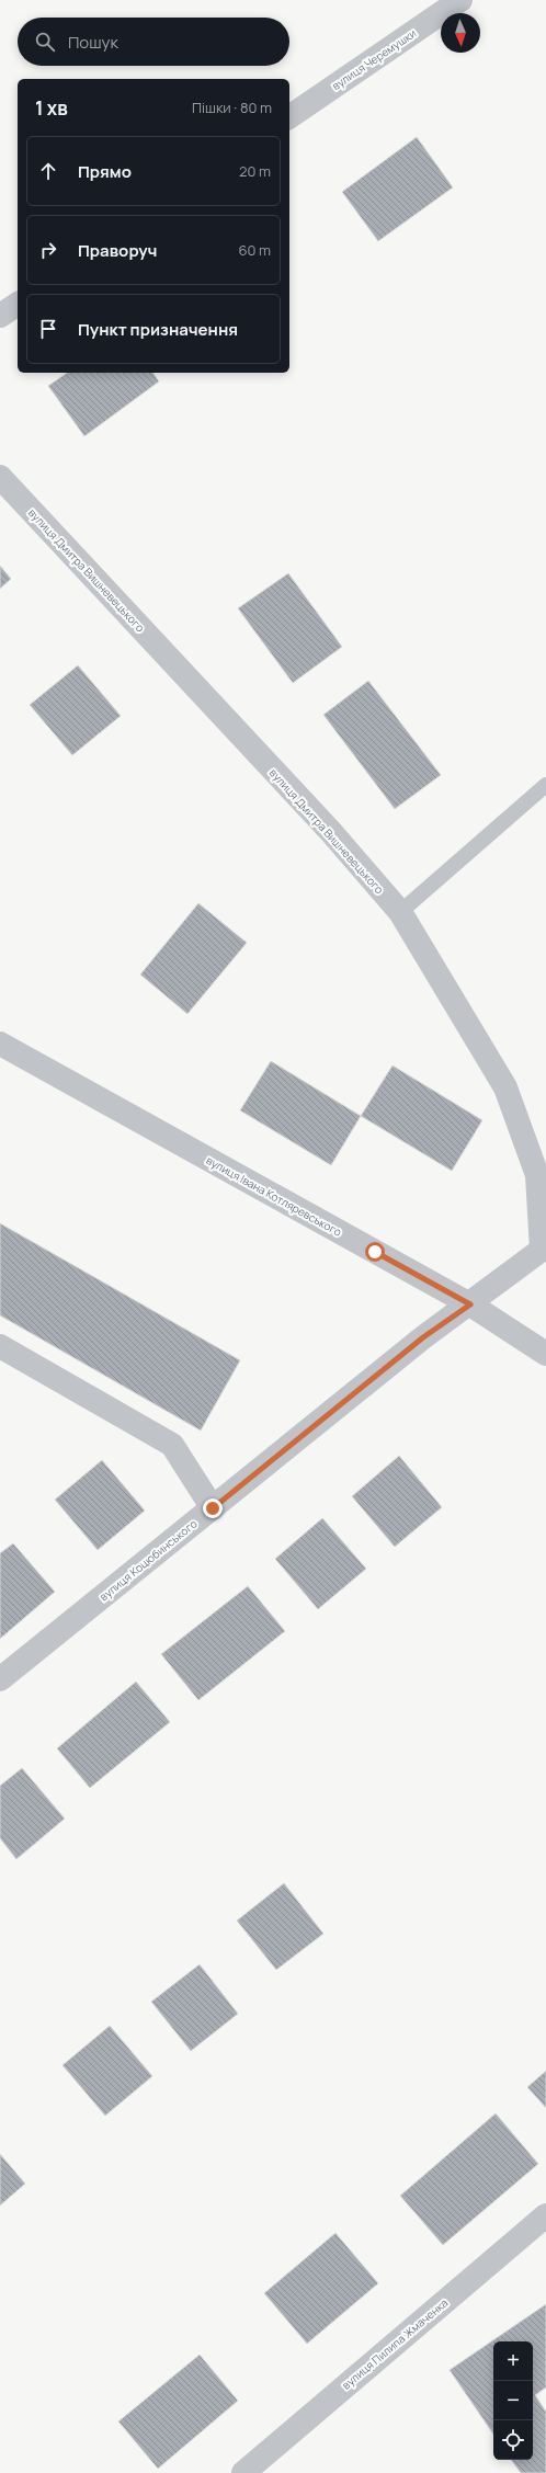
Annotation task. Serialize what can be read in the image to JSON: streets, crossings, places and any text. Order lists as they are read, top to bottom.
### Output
{
  "streets": {
    "street": [
      "вулиця Черемушки",
      "вулиця Дмитра Вишневецького",
      "вулиця Івана Котляревського",
      "вулиця Коцюбинського",
      "вулиця Пилипа Жмаченка"
    ]
  },
  "crossings": [
    ["вулиця Дмитра Вишневецького", "вулиця Коцюбинського"],
    ["вулиця Івана Котляревського", "вулиця Коцюбинського"]
  ],
  "north": "bottom",
  "page": {
    "search": "Пошук",
    "heading": ["1 хв", "Пішки · 80 m"],
    "list": [
      ["Прямо", "20 m"],
      ["Праворуч", "60 m"],
      "Пункт призначення"
    ],
    "map_buttons": ["+", "−"]
  }
}
